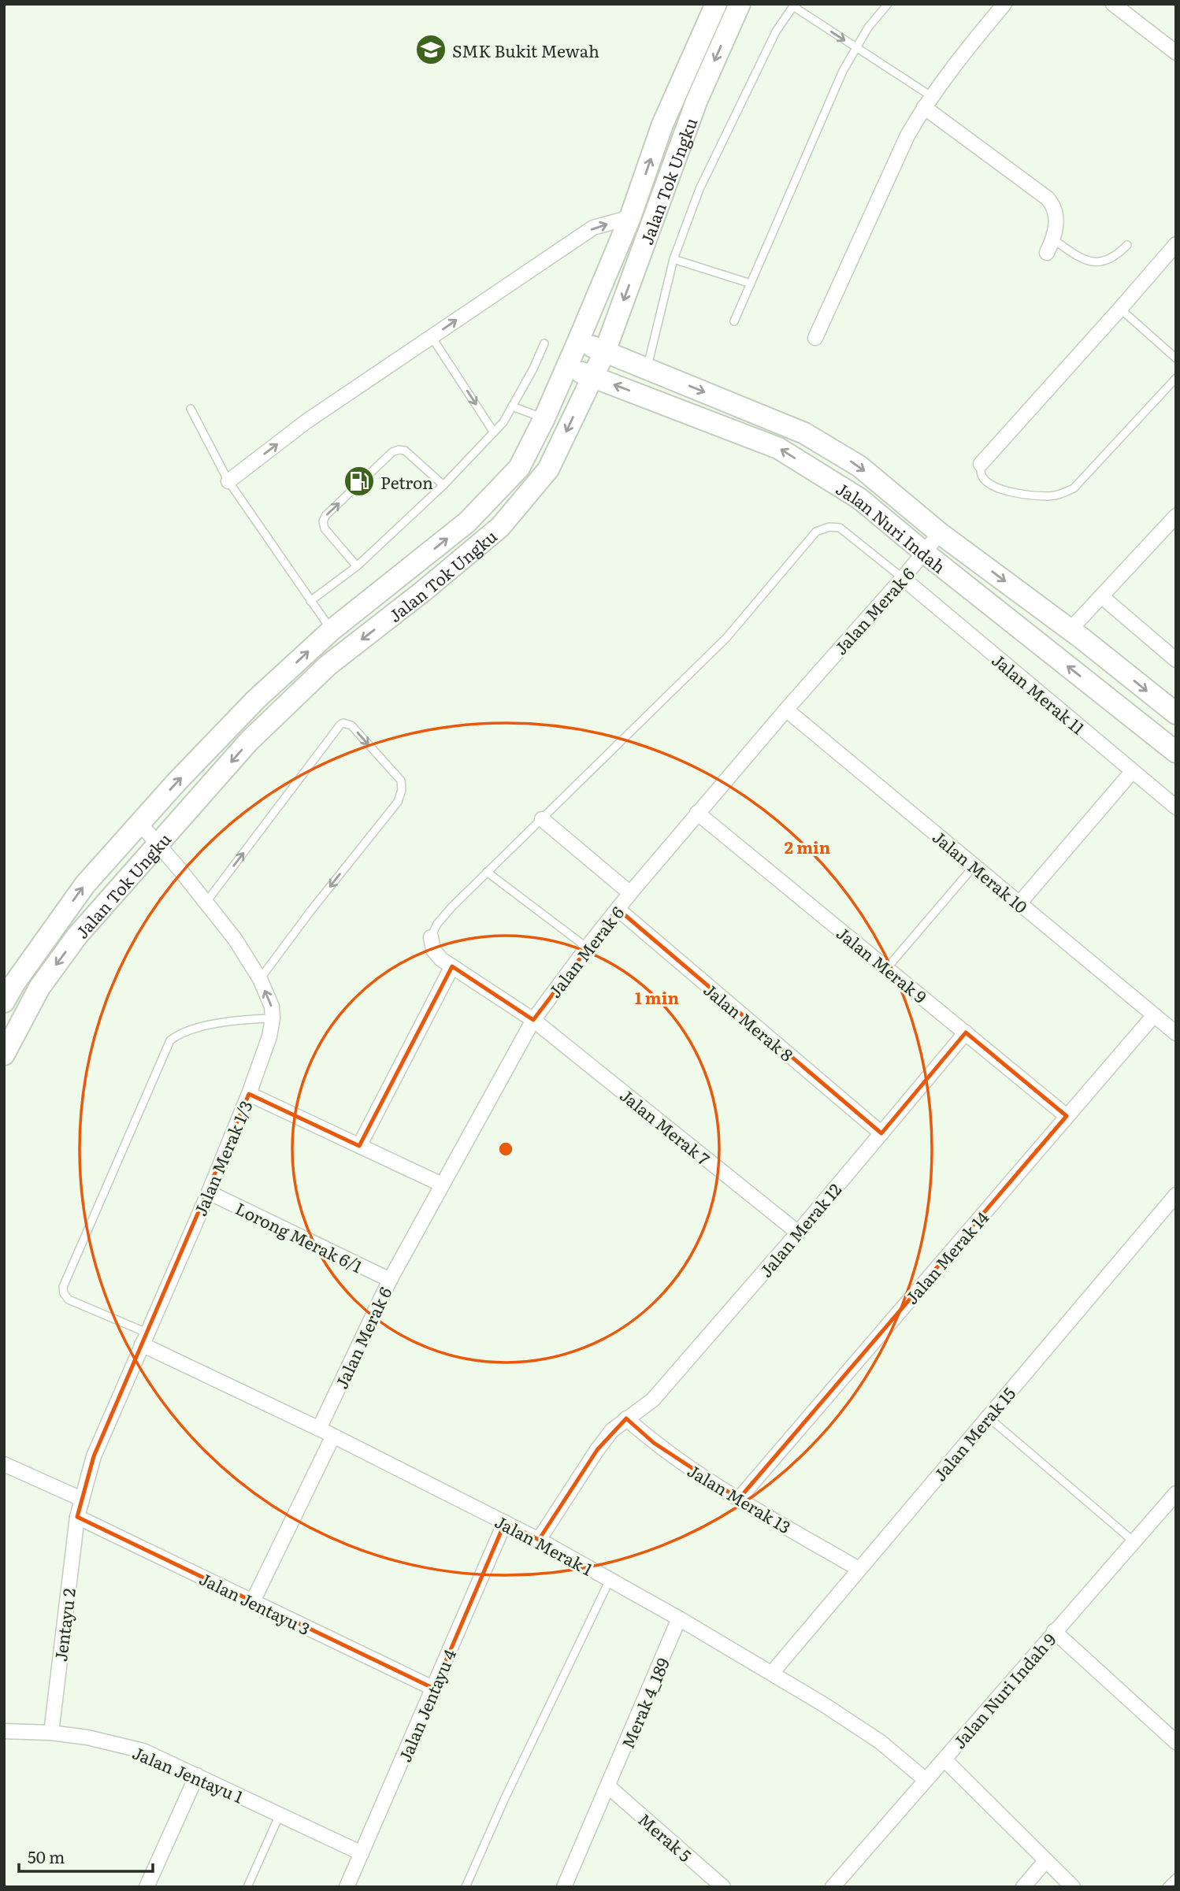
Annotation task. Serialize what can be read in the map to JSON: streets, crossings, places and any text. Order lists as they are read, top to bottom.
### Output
{
  "streets": {
    "main road": ["Jalan Tok Ungku", "Jalan Nuri Indah"],
    "street": [
      "Jalan Merak 6",
      "Jalan Merak 11",
      "Jalan Merak 10",
      "Jalan Merak 9",
      "Jalan Merak 8",
      "Jalan Merak 7",
      "Jalan Merak 1/3",
      "Jalan Merak 12",
      "Lorong Merak 6/1",
      "Jalan Merak 14",
      "Jalan Merak 15",
      "Jalan Merak 13",
      "Jalan Merak 1",
      "Jalan Jentayu 3",
      "Jentayu 2",
      "Jalan Nuri Indah 9",
      "Merak 4_189",
      "Jalan Jentayu 4",
      "Jalan Jentayu 1",
      "Merak 5"
    ]
  },
  "crossings": [
    ["Jalan Tok Ungku", "Jalan Nuri Indah"],
    ["Jalan Tok Ungku", "Jalan Merak 1/3"],
    ["Jalan Nuri Indah", "Jalan Merak 6"],
    ["Jalan Merak 6", "Jalan Merak 11"],
    ["Jalan Merak 6", "Jalan Merak 10"],
    ["Jalan Merak 6", "Jalan Merak 9"],
    ["Jalan Merak 6", "Jalan Merak 8"],
    ["Jalan Merak 6", "Jalan Merak 7"],
    ["Jalan Merak 6", "Lorong Merak 6/1"],
    ["Jalan Merak 6", "Jalan Merak 1"],
    ["Jalan Merak 10", "Jalan Merak 14"],
    ["Jalan Merak 9", "Jalan Merak 12"],
    ["Jalan Merak 9", "Jalan Merak 14"],
    ["Jalan Merak 8", "Jalan Merak 12"],
    ["Jalan Merak 7", "Jalan Merak 12"],
    ["Jalan Merak 1/3", "Lorong Merak 6/1"],
    ["Jalan Merak 1/3", "Jalan Merak 1"],
    ["Jalan Merak 1/3", "Jalan Jentayu 3"],
    ["Jalan Merak 1/3", "Jentayu 2"],
    ["Jalan Merak 12", "Jalan Merak 13"],
    ["Jalan Merak 12", "Jalan Merak 1"],
    ["Jalan Merak 14", "Jalan Merak 13"],
    ["Jalan Merak 15", "Jalan Merak 13"],
    ["Jalan Merak 15", "Jalan Merak 1"],
    ["Jalan Merak 1", "Jalan Nuri Indah 9"],
    ["Jalan Merak 1", "Merak 4_189"],
    ["Jalan Merak 1", "Jalan Jentayu 4"],
    ["Jalan Jentayu 3", "Jentayu 2"],
    ["Jalan Jentayu 3", "Jalan Jentayu 4"],
    ["Jentayu 2", "Jalan Jentayu 1"],
    ["Merak 4_189", "Merak 5"],
    ["Jalan Jentayu 4", "Jalan Jentayu 1"]
  ],
  "places": {
    "school or university": ["SMK Bukit Mewah"],
    "fuel station": ["Petron"]
  },
  "scale_bar": "50 m",
  "rings": ["2 min", "1 min"]
}
